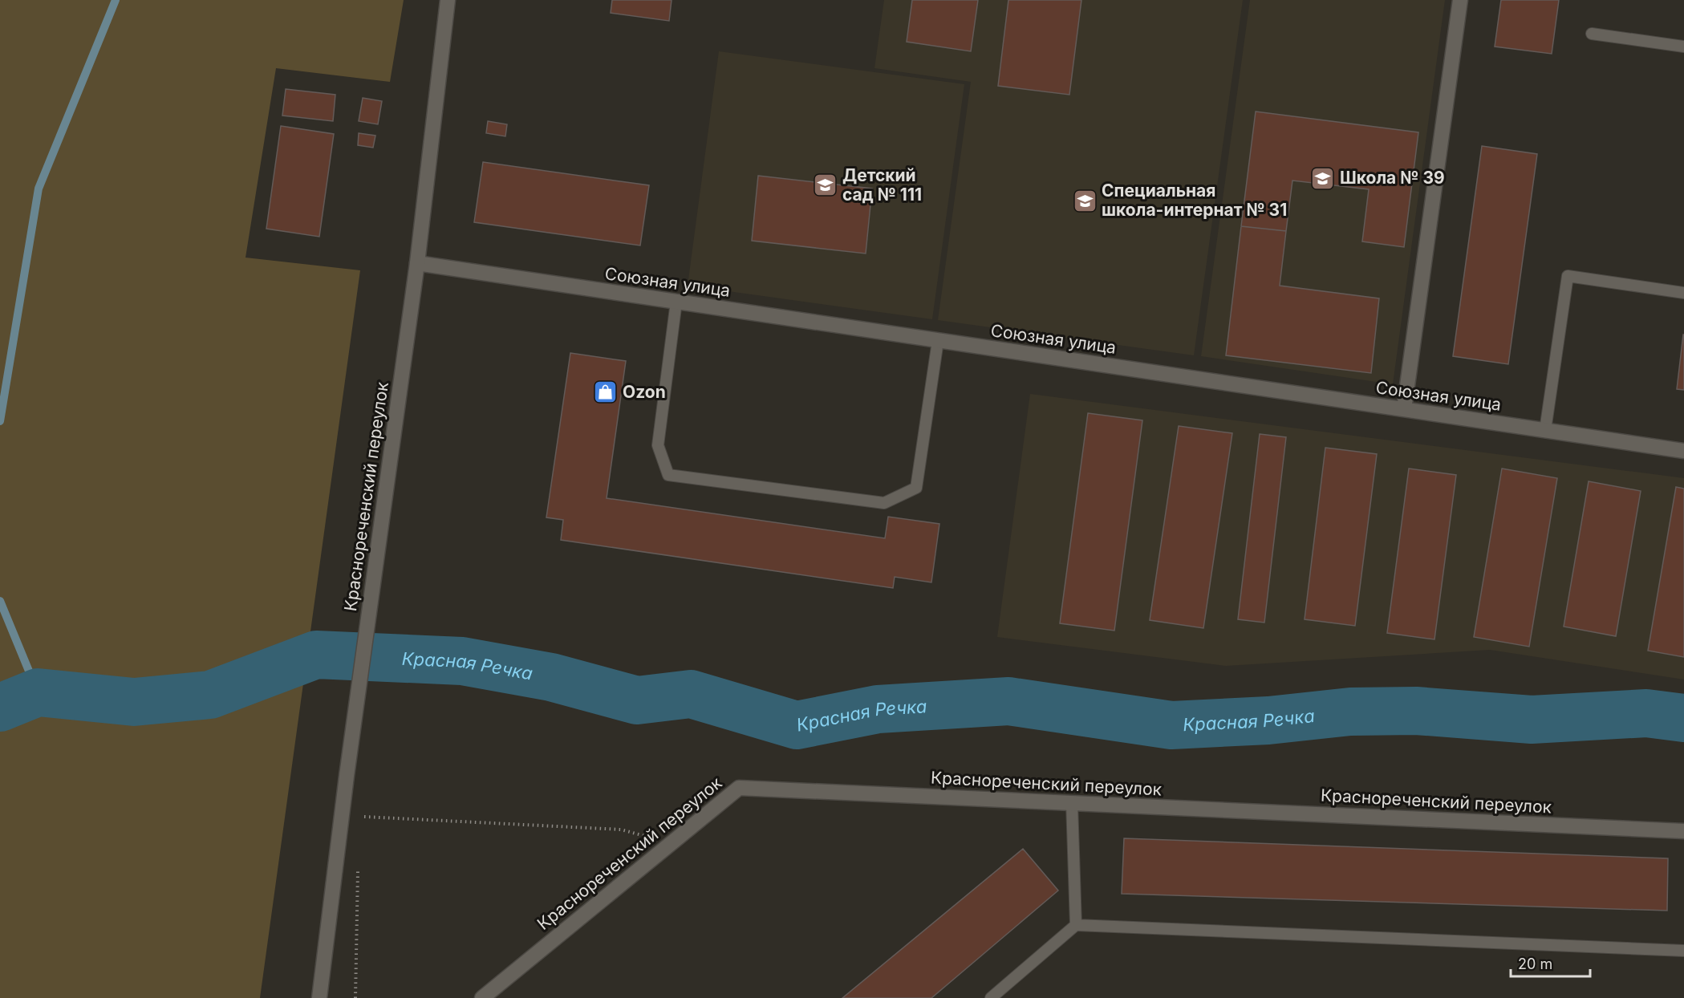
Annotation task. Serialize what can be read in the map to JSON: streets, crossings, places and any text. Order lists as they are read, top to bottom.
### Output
{
  "streets": {
    "street": ["Союзная улица", "Краснореченский переулок"]
  },
  "crossings": [
    ["Союзная улица", "Краснореченский переулок"]
  ],
  "water": ["Красная Речка"],
  "places": {
    "school or university": ["Школа № 39", "Детский сад № 111", "Специальная школа-интернат № 31"],
    "shop": ["Ozon"]
  },
  "scale_bar": "20 m"
}
